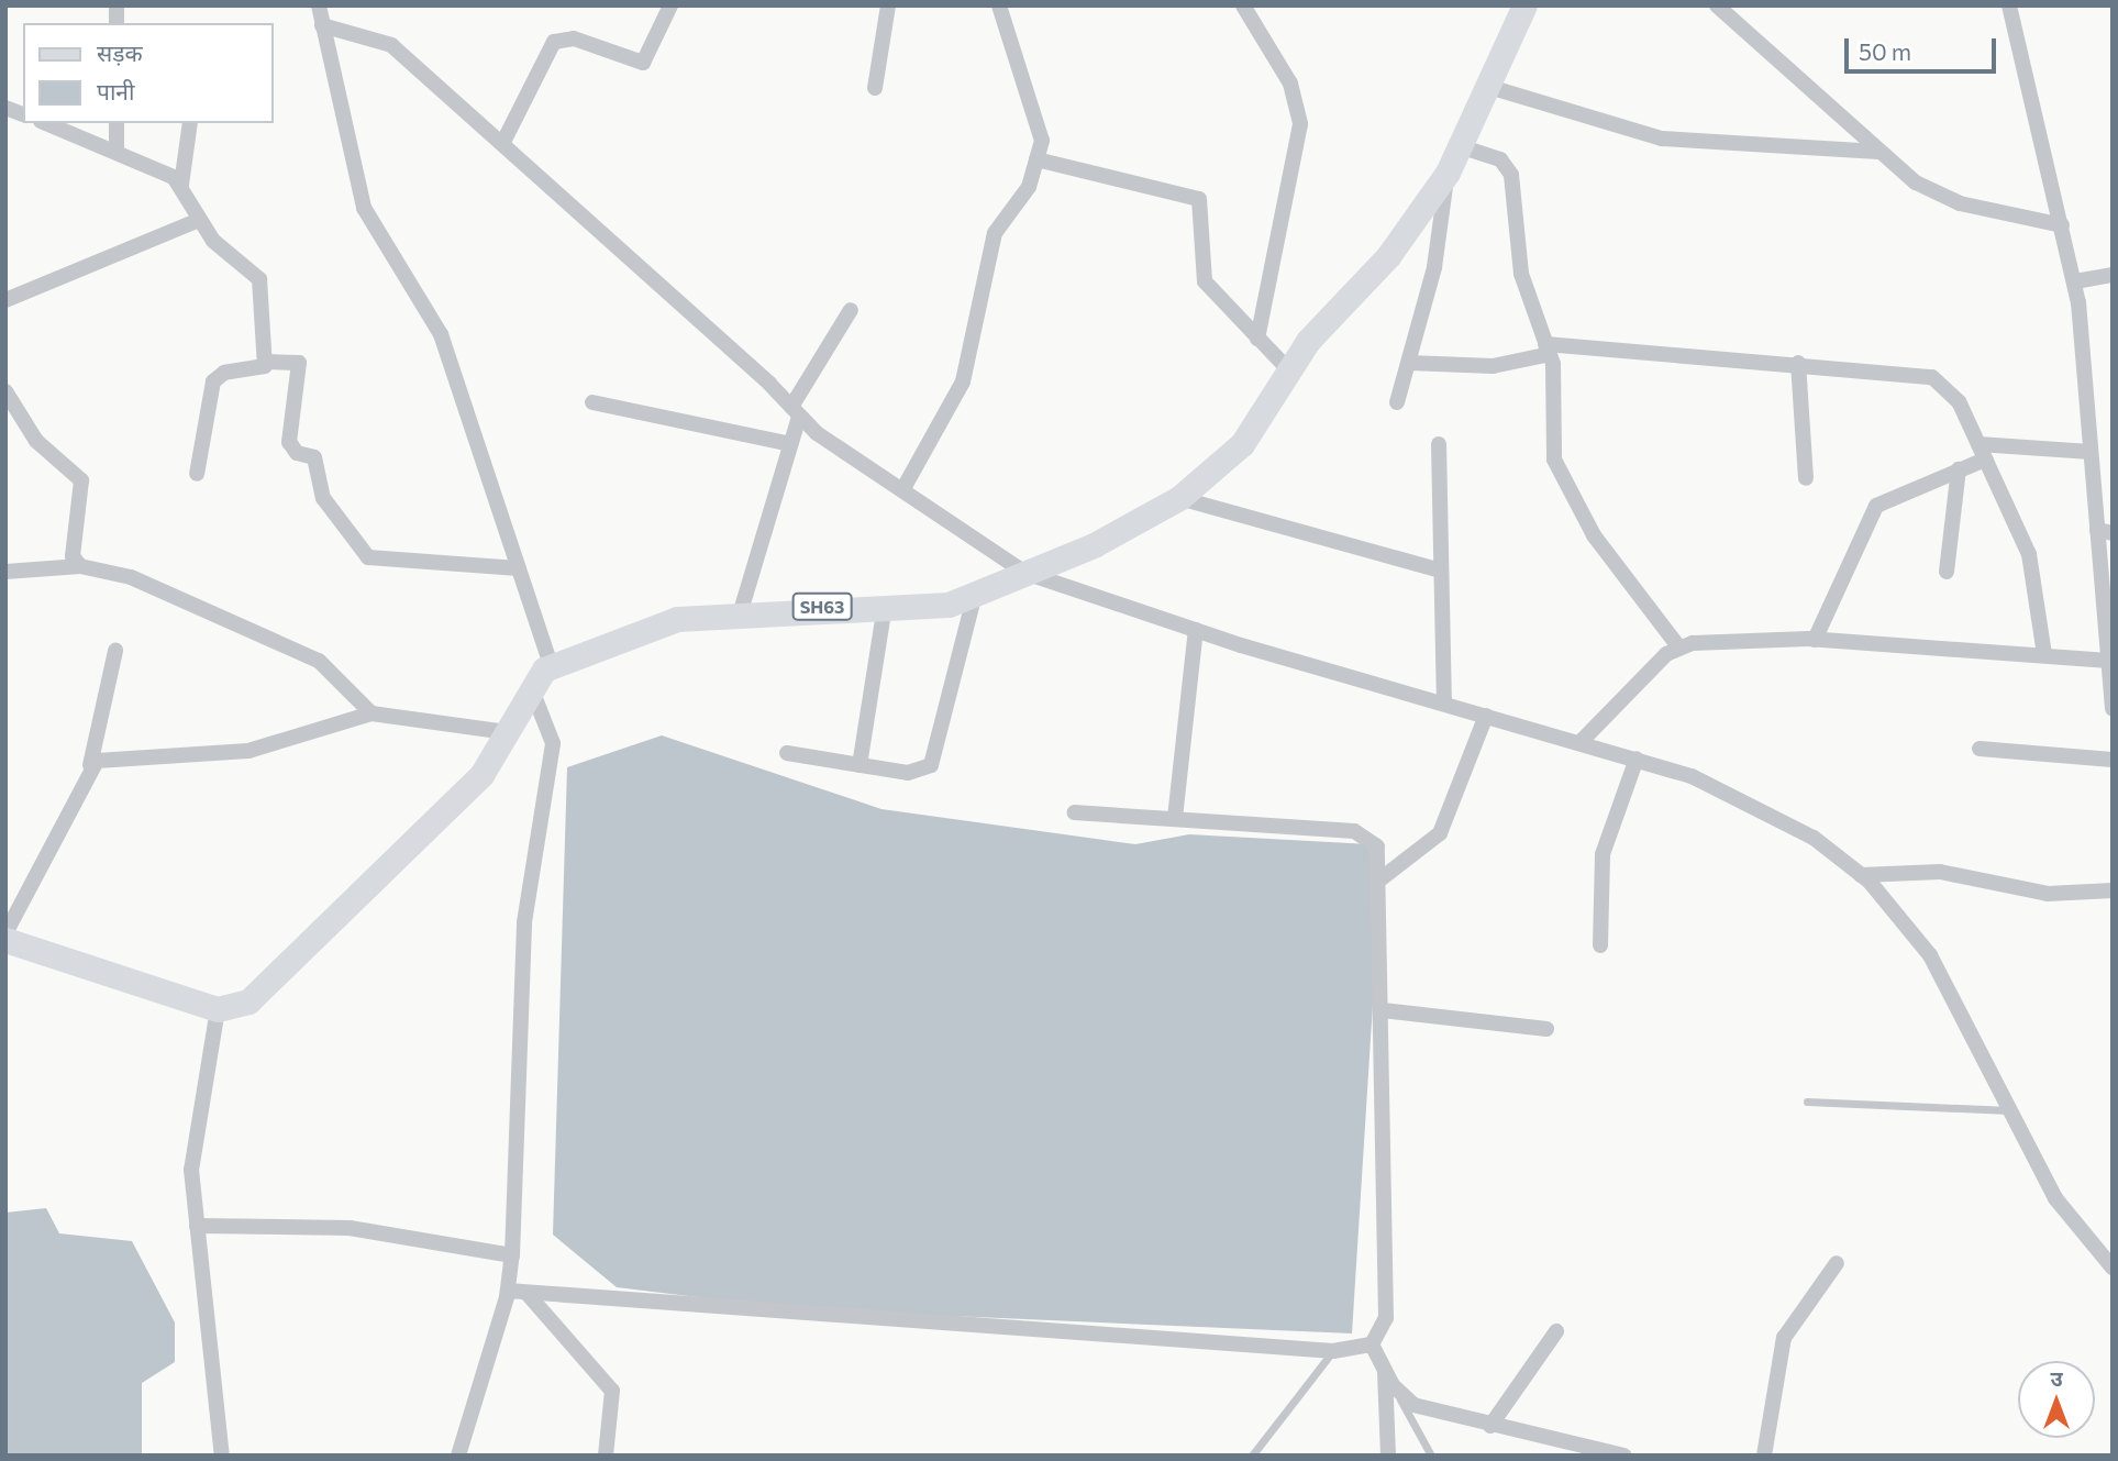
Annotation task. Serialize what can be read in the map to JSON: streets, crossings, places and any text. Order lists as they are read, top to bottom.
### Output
{
  "streets": {
    "main road": ["SH63"]
  },
  "legend": ["सड़क", "पानी"],
  "scale_bar": "50 m",
  "north": "top"
}
